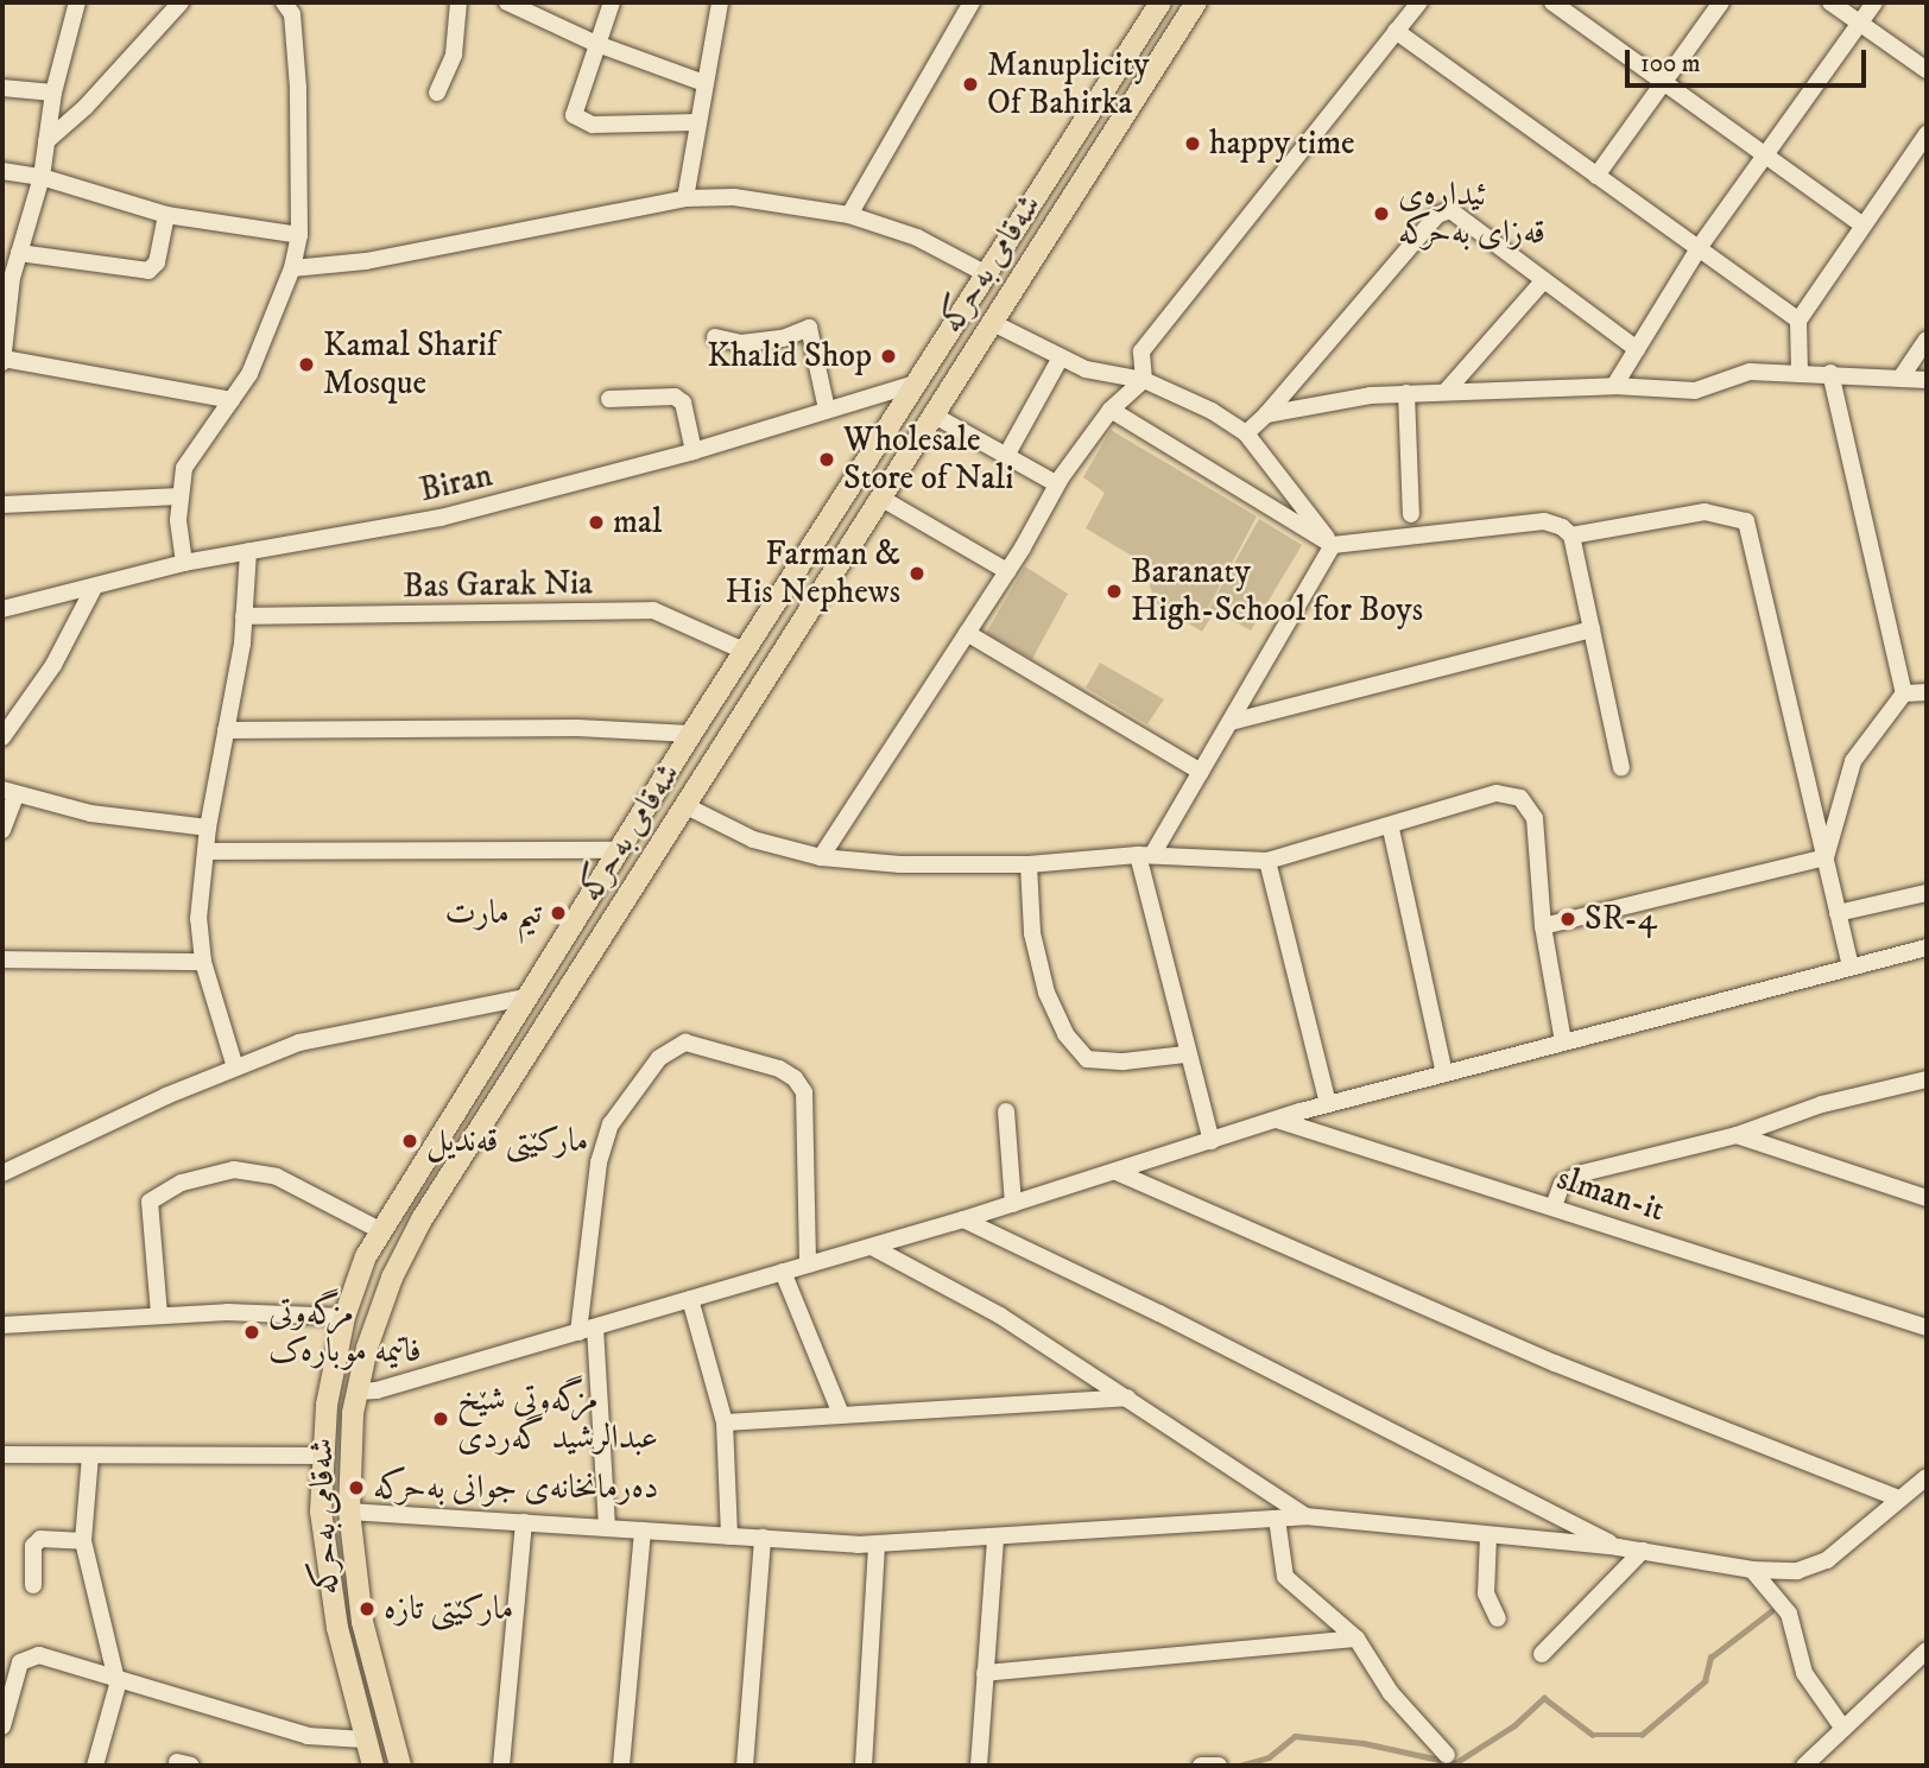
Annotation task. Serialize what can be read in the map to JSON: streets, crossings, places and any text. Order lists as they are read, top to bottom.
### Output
{
  "streets": {
    "main road": ["شەقامی بەحرکە"],
    "street": ["Biran", "Bas Garak Nia", "slman-it"]
  },
  "crossings": [
    ["شەقامی بەحرکە", "Biran"],
    ["شەقامی بەحرکە", "Bas Garak Nia"]
  ],
  "places": [
    "Manuplicity Of Bahirka",
    "happy time",
    "ئیدارەی قەزای بەحرکە",
    "Khalid Shop",
    "Kamal Sharif Mosque",
    "Wholesale Store of Nali",
    "mal",
    "Farman & His Nephews",
    "Baranaty High-School for Boys",
    "تيم مارت",
    "SR-4",
    "مارکێتی قەندیل",
    "مزگەوتی فاتیمە موبارەک",
    "مزگەوتی شێخ عبدالرشید گەردی",
    "دەرمانخانەی جوانی بەحرکە",
    "مارکێتی تازە"
  ],
  "scale_bar": "100 m"
}
